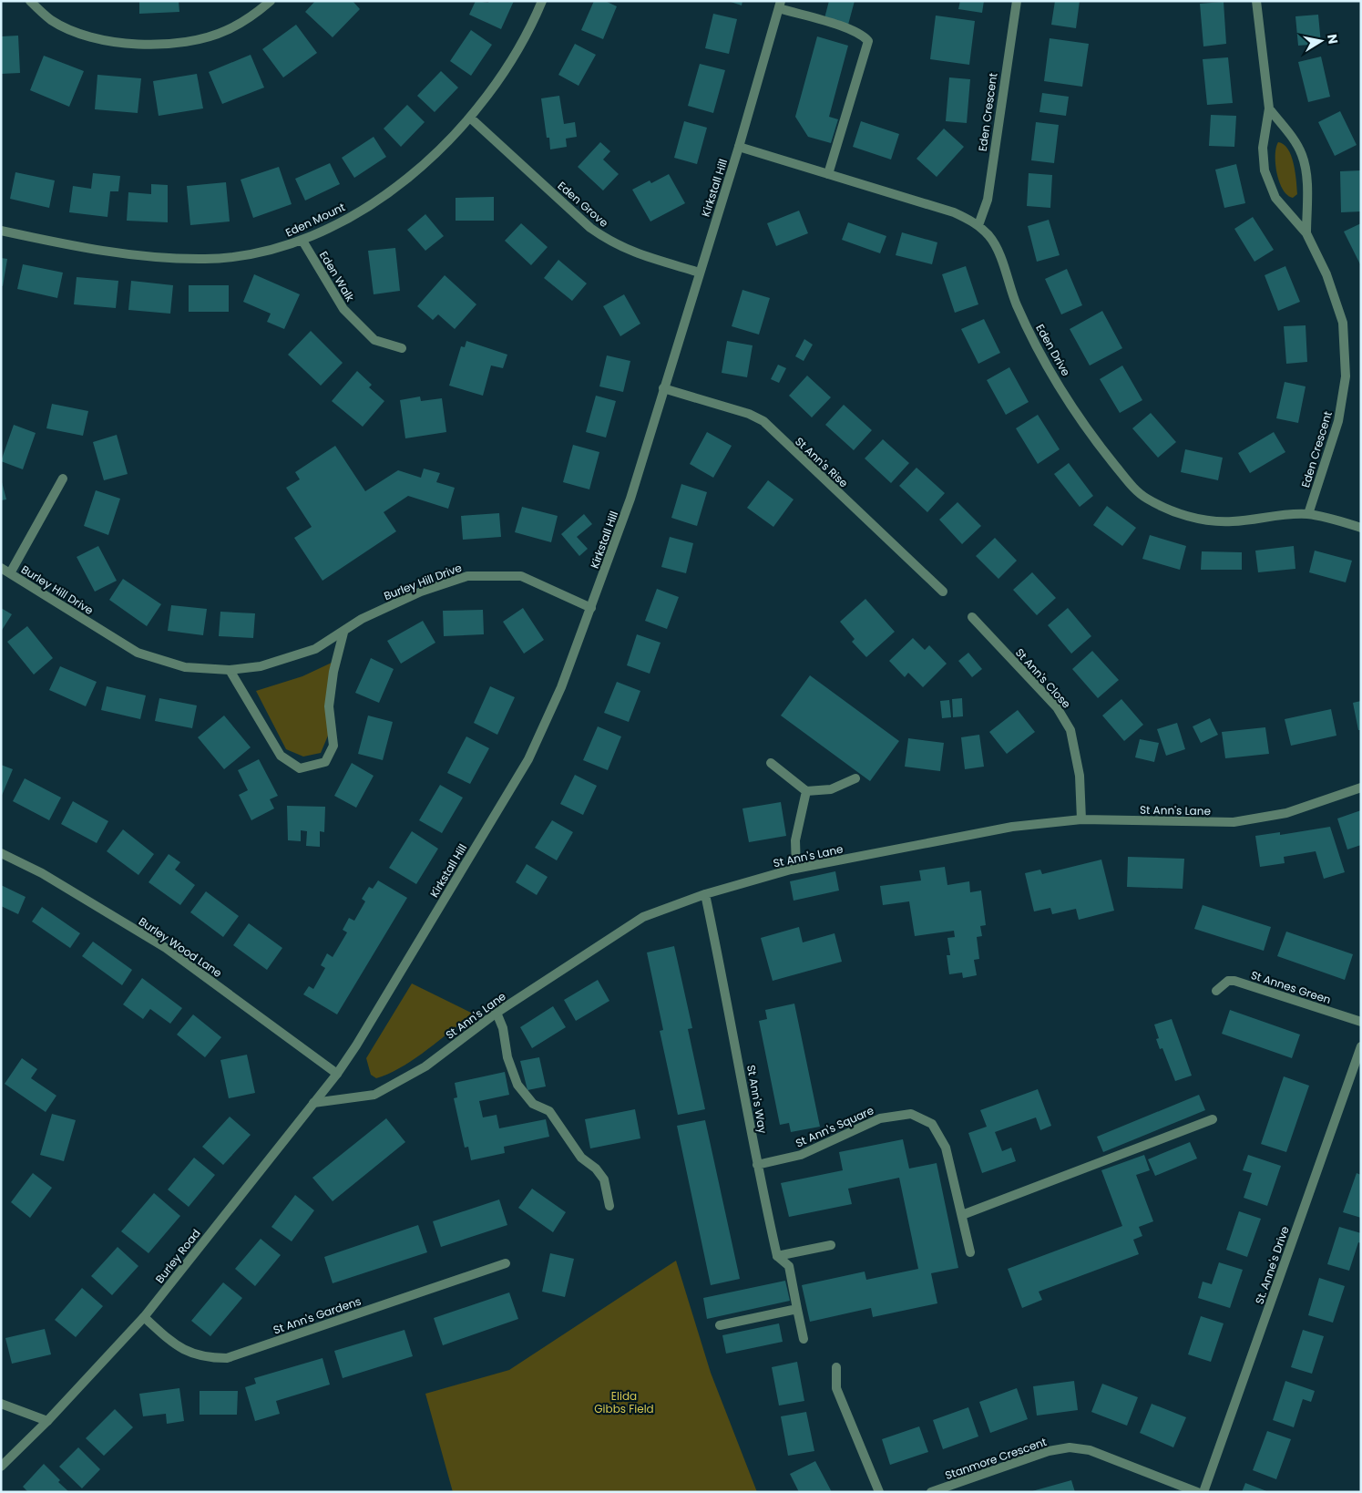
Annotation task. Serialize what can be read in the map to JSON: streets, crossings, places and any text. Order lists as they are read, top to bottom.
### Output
{
  "streets": {
    "street": [
      "Eden Crescent",
      "Kirkstall Hill",
      "Eden Grove",
      "Eden Mount",
      "Eden Walk",
      "Eden Drive",
      "St Ann's Rise",
      "Burley Hill Drive",
      "St Ann's Close",
      "St Ann's Lane",
      "Burley Wood Lane",
      "St Annes Green",
      "St Ann's Way",
      "St Ann's Square",
      "Burley Road",
      "St. Anne's Drive",
      "St Ann's Gardens",
      "Stanmore Crescent"
    ]
  },
  "crossings": [
    ["Eden Crescent", "Eden Drive"],
    ["Kirkstall Hill", "Eden Grove"],
    ["Kirkstall Hill", "Eden Drive"],
    ["Kirkstall Hill", "St Ann's Rise"],
    ["Kirkstall Hill", "Burley Hill Drive"],
    ["Kirkstall Hill", "Burley Road"],
    ["Eden Grove", "Eden Mount"],
    ["Eden Mount", "Eden Walk"],
    ["St Ann's Close", "St Ann's Lane"],
    ["St Ann's Lane", "St Ann's Way"],
    ["St Ann's Lane", "Burley Road"],
    ["Burley Wood Lane", "Burley Road"],
    ["St Ann's Way", "St Ann's Square"],
    ["Burley Road", "St Ann's Gardens"]
  ],
  "parks": ["Elida Gibbs Field"],
  "north": "right"
}
